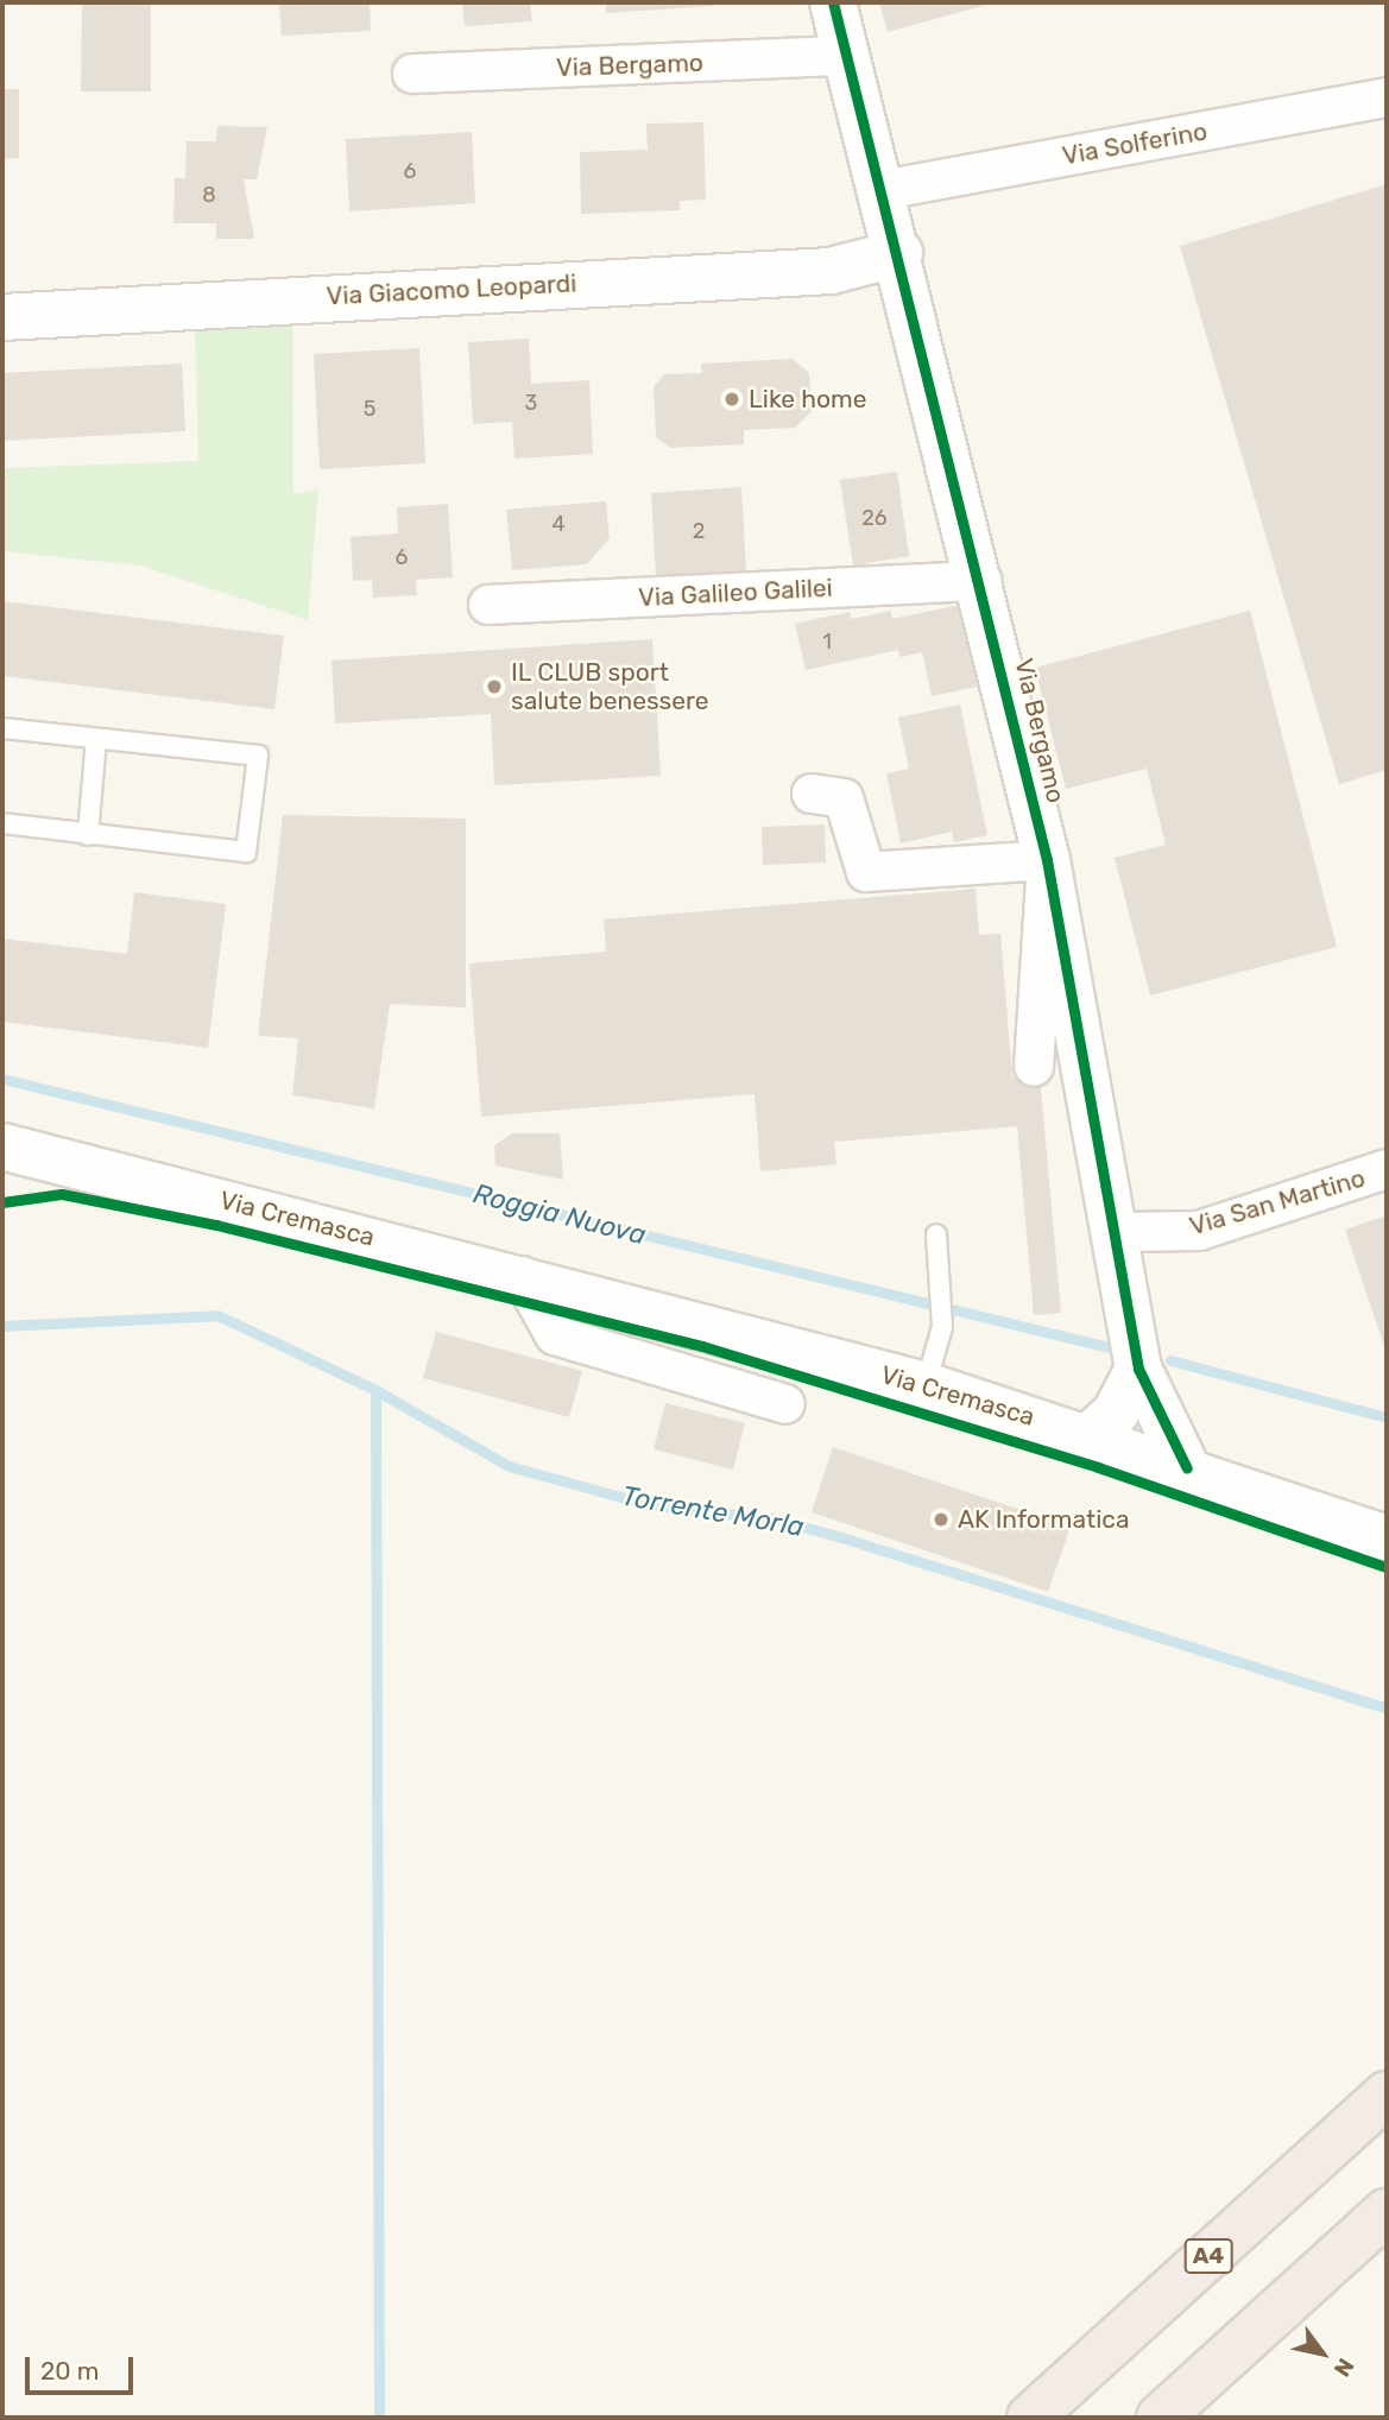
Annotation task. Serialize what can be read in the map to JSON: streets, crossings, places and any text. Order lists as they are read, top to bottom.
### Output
{
  "streets": {
    "highway": ["A4"],
    "street": [
      "Via Bergamo",
      "Via Solferino",
      "Via Giacomo Leopardi",
      "Via Galileo Galilei",
      "Via San Martino",
      "Via Cremasca"
    ]
  },
  "crossings": [
    ["Via Bergamo", "Via Solferino"],
    ["Via Bergamo", "Via Giacomo Leopardi"],
    ["Via Bergamo", "Via Galileo Galilei"],
    ["Via Bergamo", "Via San Martino"],
    ["Via Bergamo", "Via Cremasca"]
  ],
  "water": ["Roggia Nuova", "Torrente Morla"],
  "places": ["Like home", "IL CLUB sport salute benessere", "AK Informatica"],
  "house_numbers": [
    "6",
    "8",
    "3",
    "5",
    "26",
    "4",
    "2",
    "6",
    "1"
  ],
  "scale_bar": "20 m",
  "north": "bottom right"
}
